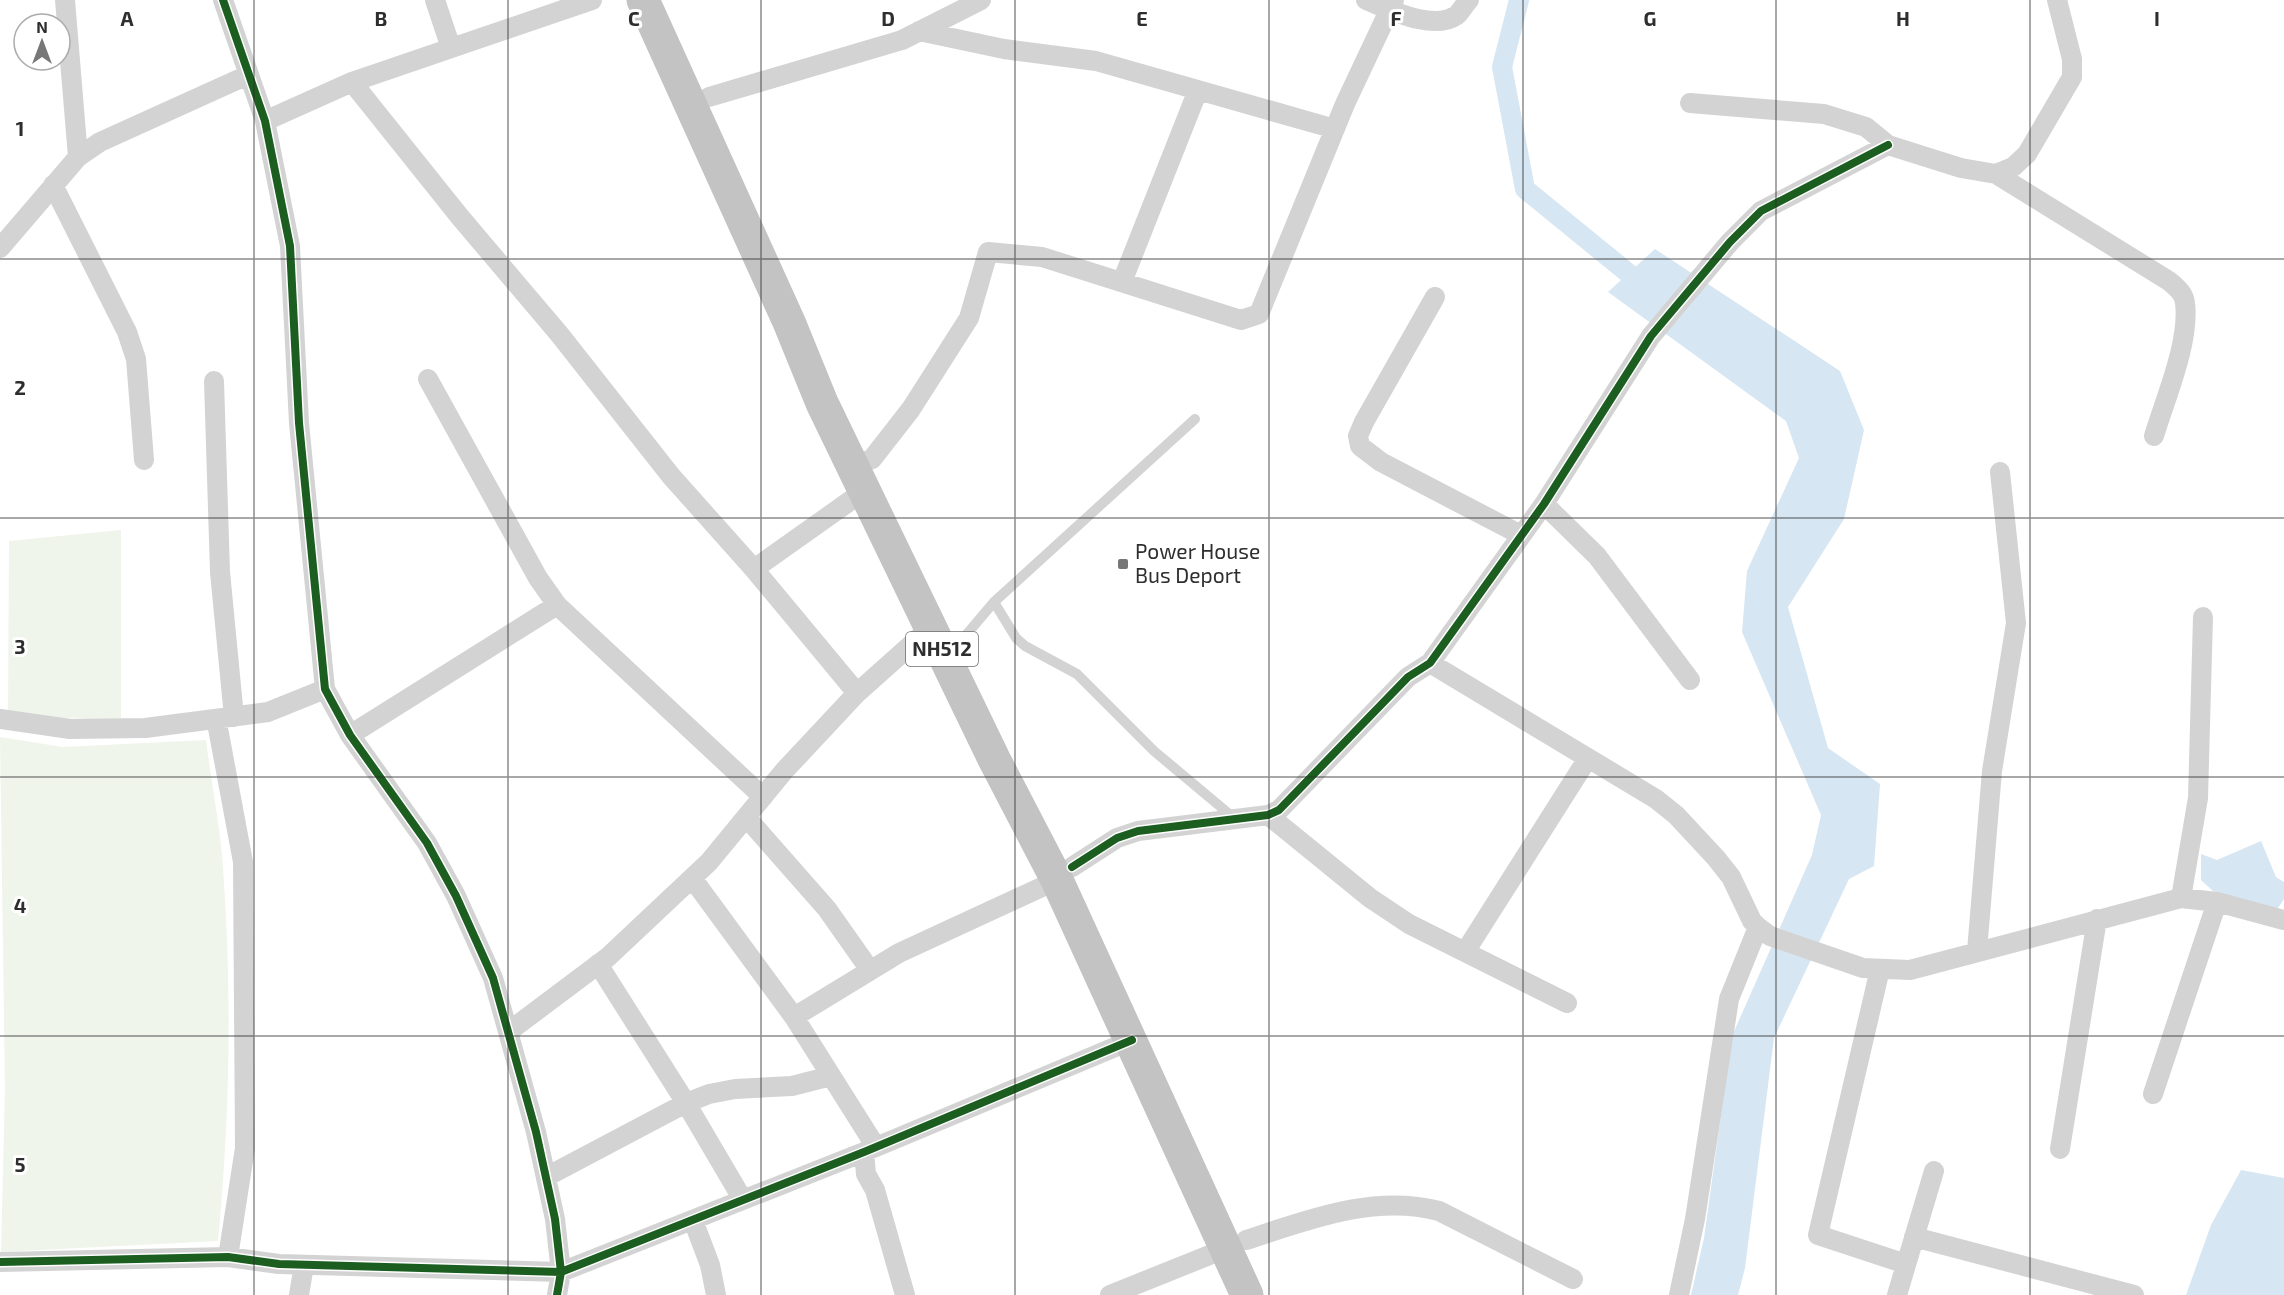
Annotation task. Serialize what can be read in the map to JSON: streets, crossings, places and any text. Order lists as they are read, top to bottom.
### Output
{
  "streets": {
    "highway": ["NH512"]
  },
  "places": {
    "transit": ["Power House Bus Deport"]
  },
  "north": "top",
  "grid": {
    "columns": [
      "A",
      "B",
      "C",
      "D",
      "E",
      "F",
      "G",
      "H",
      "I"
    ],
    "rows": [
      "1",
      "2",
      "3",
      "4",
      "5"
    ]
  }
}
